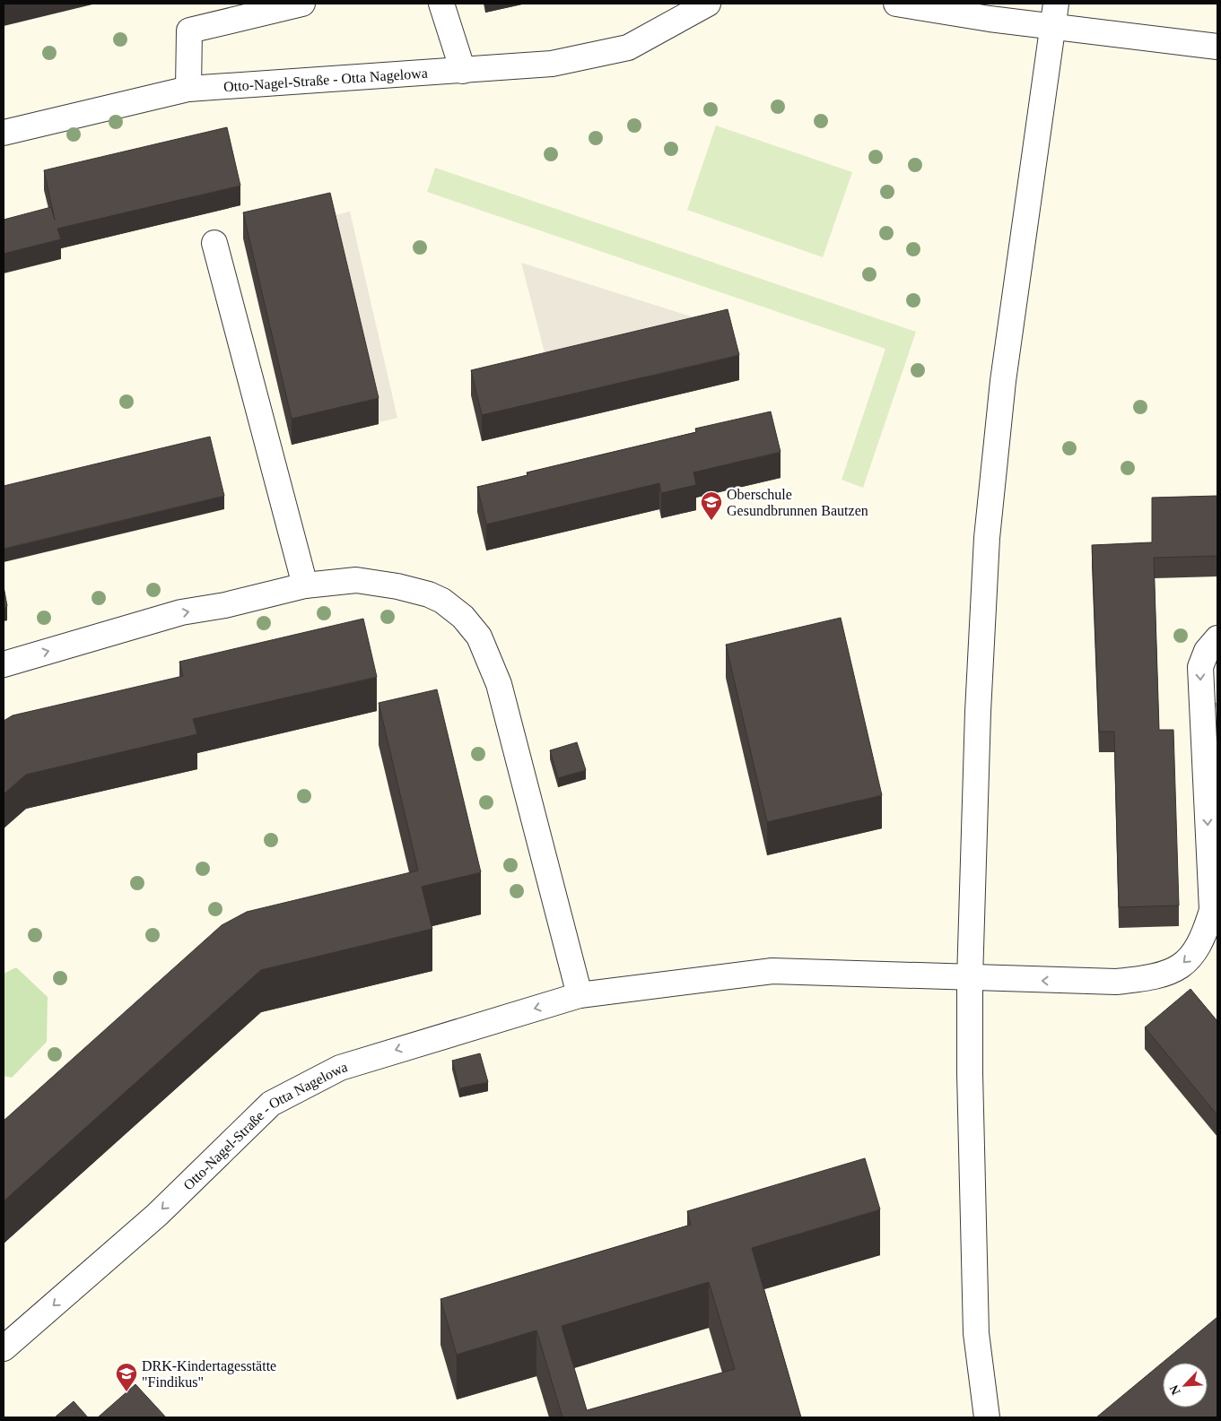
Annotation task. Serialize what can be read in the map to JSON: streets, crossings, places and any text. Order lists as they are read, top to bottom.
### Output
{
  "streets": {
    "street": ["Otto-Nagel-Straße - Otta Nagelowa"]
  },
  "one_way": ["Otto-Nagel-Straße - Otta Nagelowa"],
  "places": {
    "school or university": ["Oberschule Gesundbrunnen Bautzen", "DRK-Kindertagesstätte \"Findikus\""]
  },
  "north": "bottom left"
}
